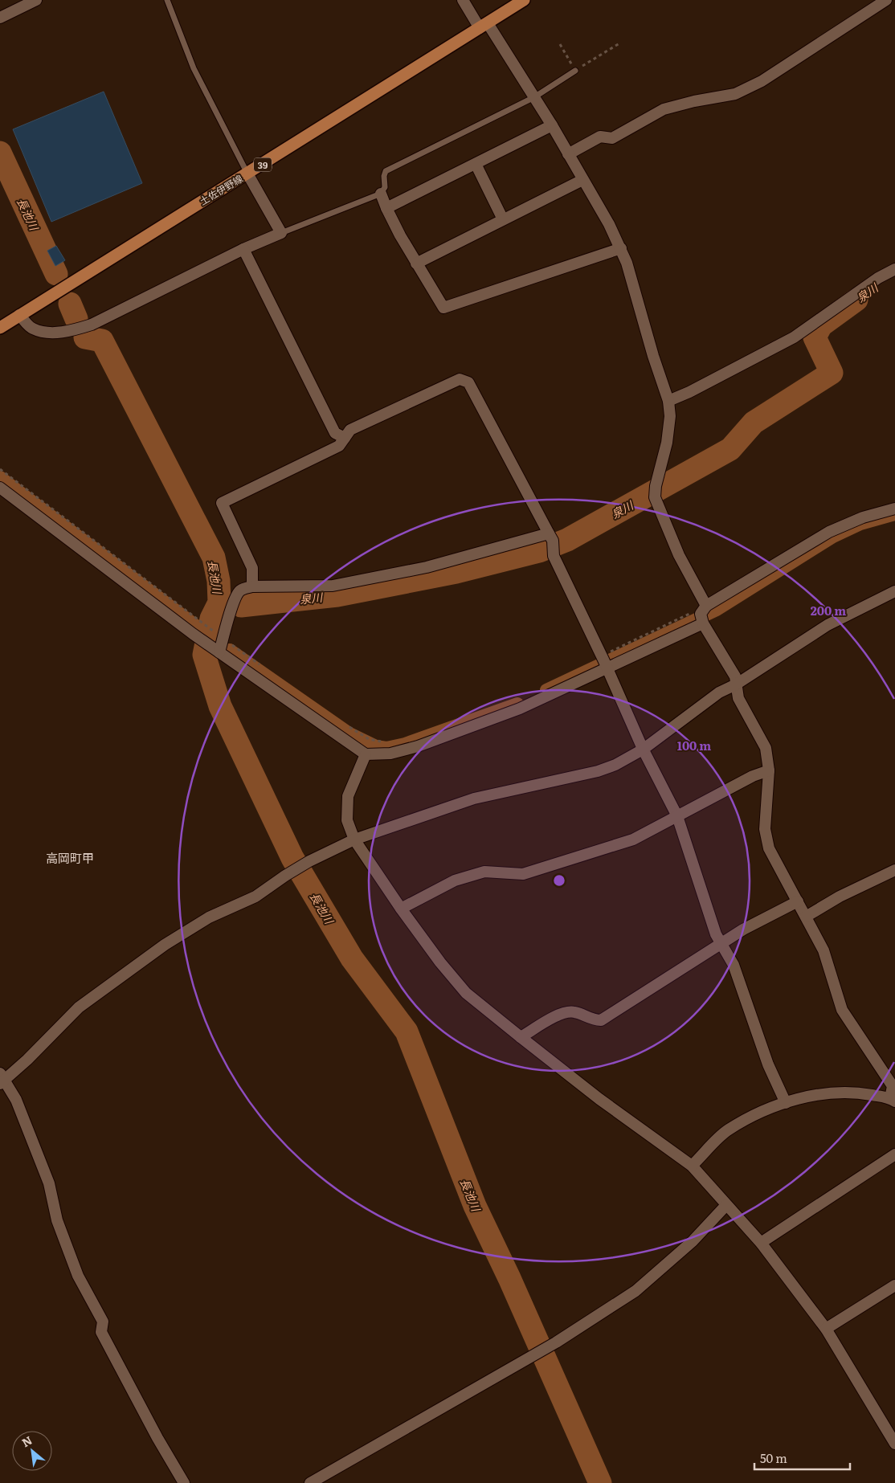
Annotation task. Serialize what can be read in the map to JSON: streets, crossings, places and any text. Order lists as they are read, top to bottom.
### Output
{
  "streets": {
    "main road": ["39", "土佐伊野線"]
  },
  "districts": ["高岡町甲"],
  "water": ["長池川", "泉川"],
  "scale_bar": "50 m",
  "north": "top left",
  "rings": ["200 m", "100 m"]
}
